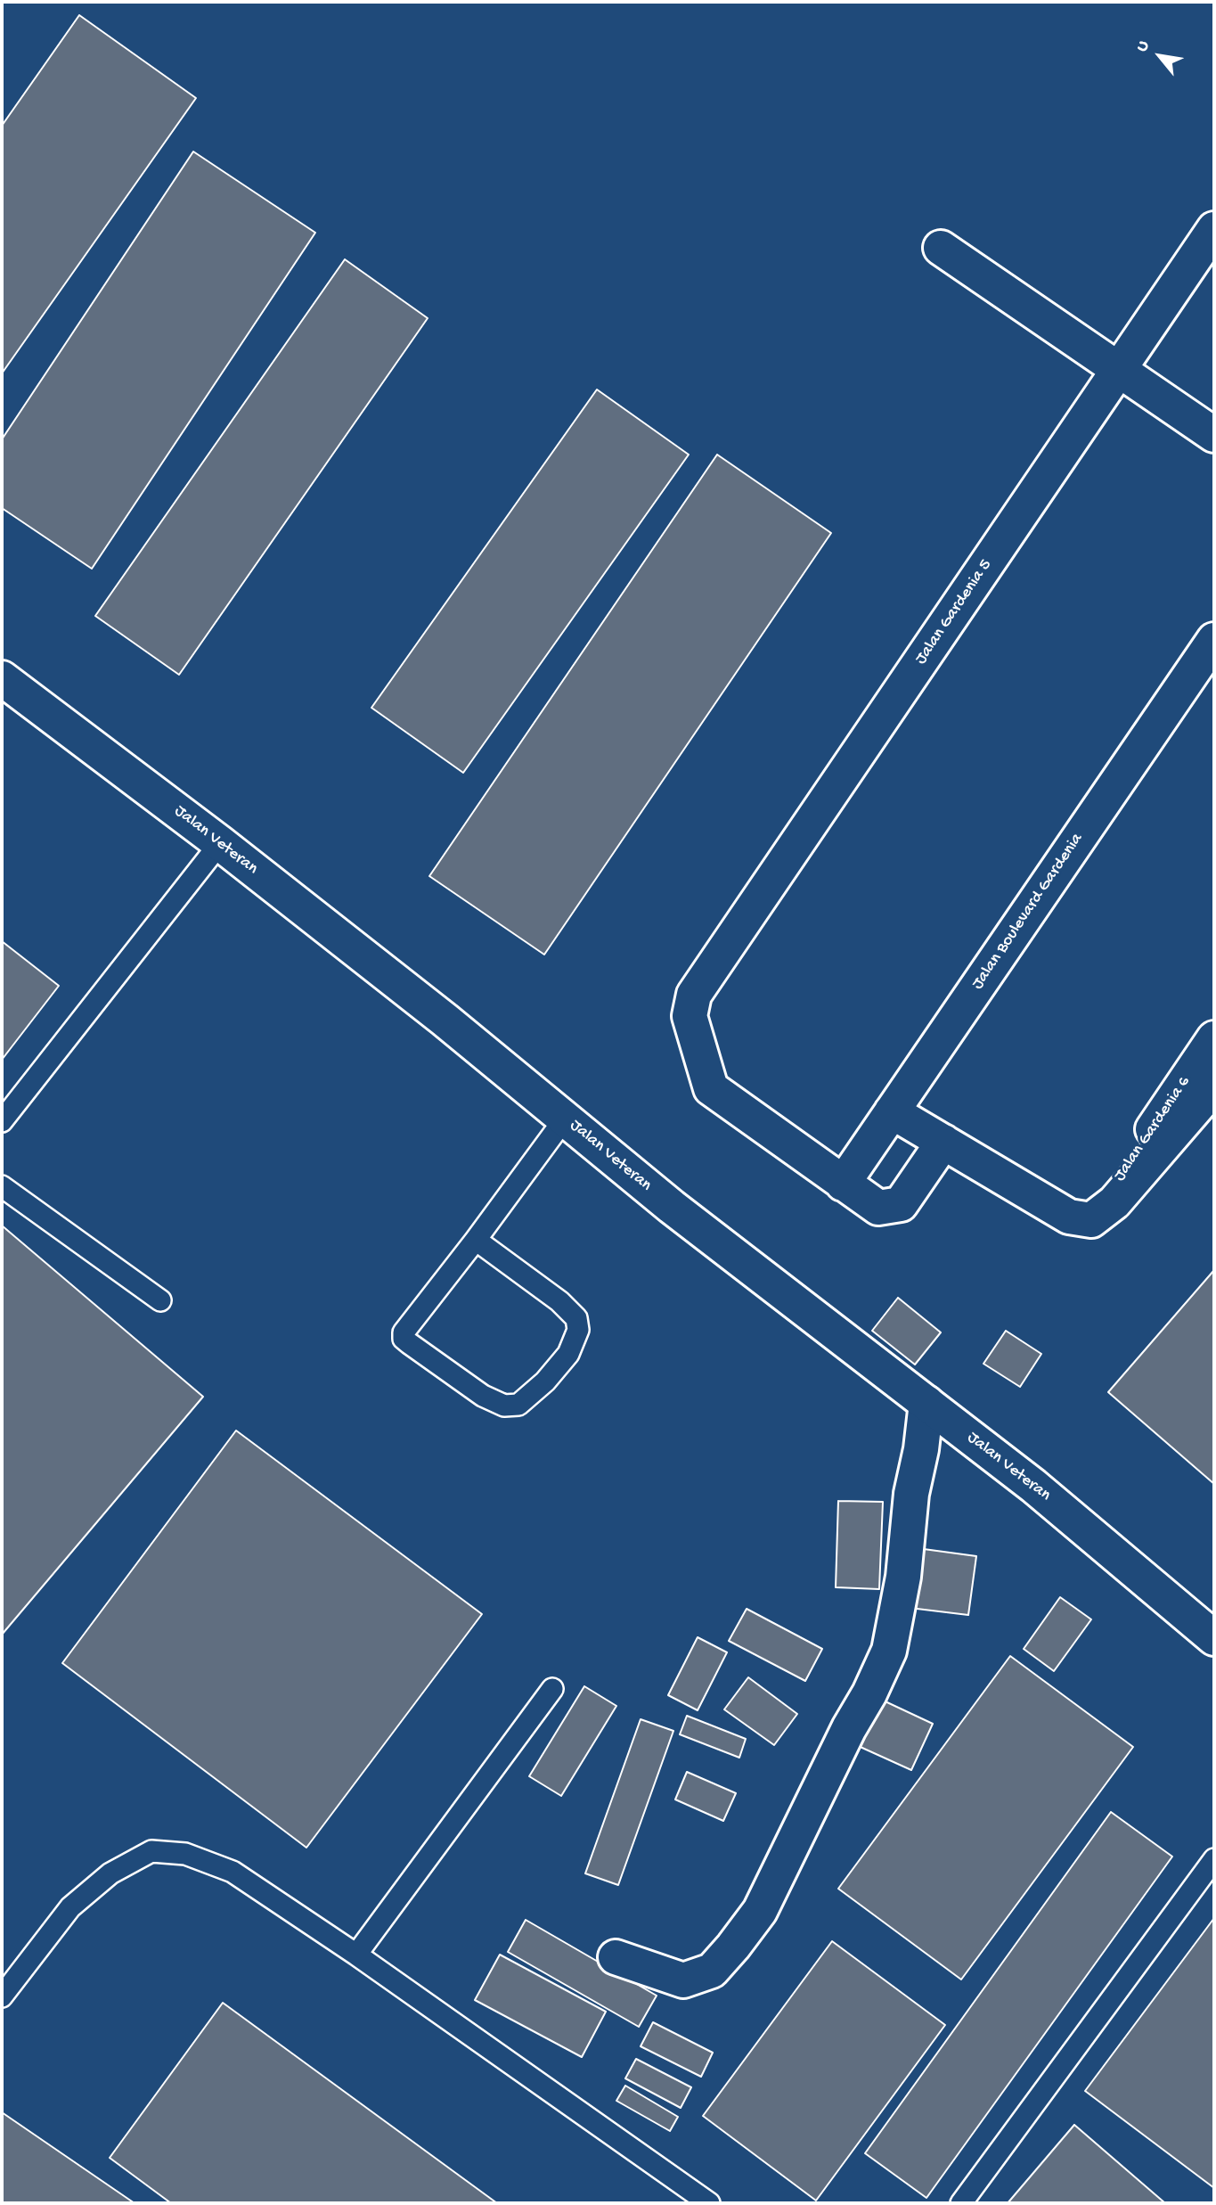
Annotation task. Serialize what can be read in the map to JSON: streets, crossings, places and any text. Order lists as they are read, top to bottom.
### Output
{
  "streets": {
    "street": [
      "Jalan Gardenia 5",
      "Jalan Veteran",
      "Jalan Boulevard Gardenia",
      "Jalan Gardenia 6"
    ]
  },
  "crossings": [
    ["Jalan Gardenia 5", "Jalan Boulevard Gardenia"]
  ],
  "north": "top left"
}
